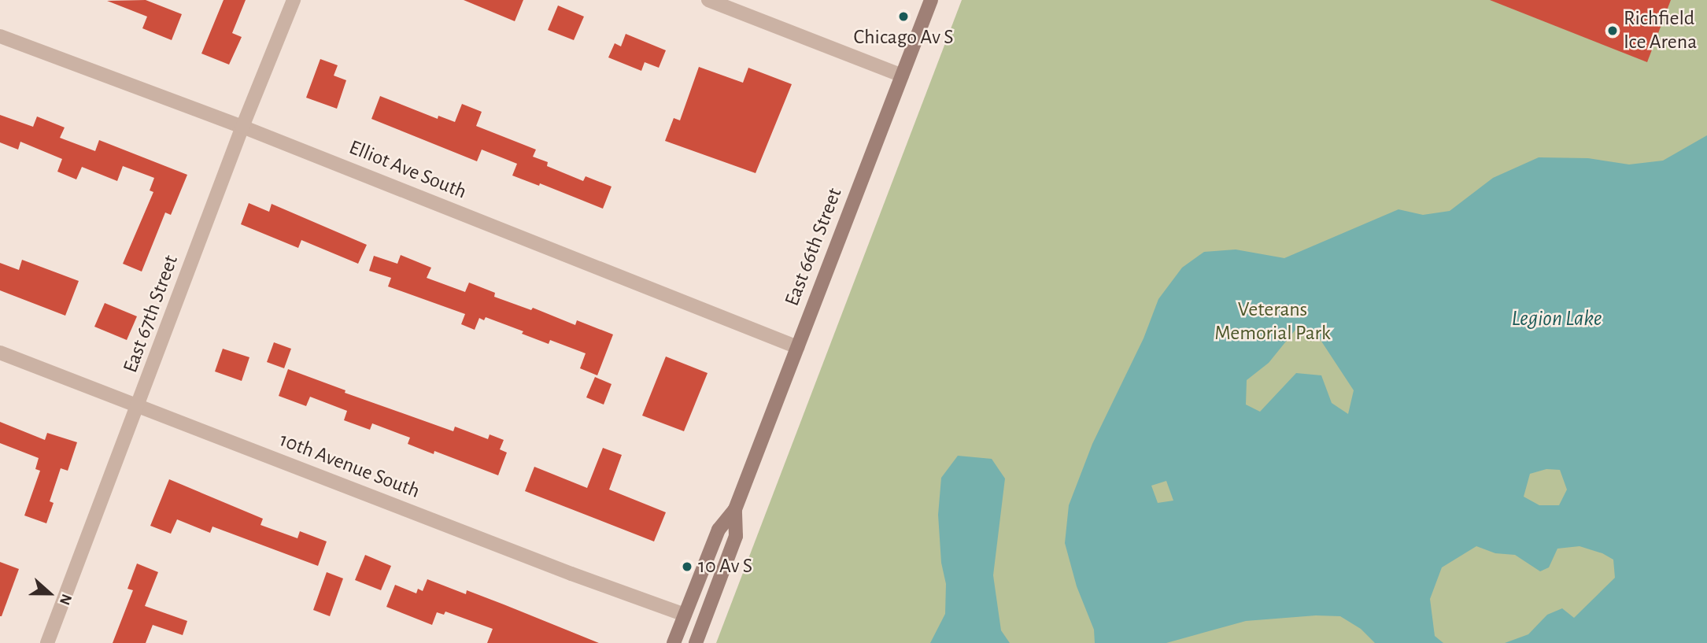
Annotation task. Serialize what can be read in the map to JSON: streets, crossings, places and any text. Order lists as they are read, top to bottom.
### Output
{
  "streets": {
    "main road": ["East 66th Street"],
    "street": ["Elliot Ave South", "East 67th Street", "10th Avenue South"]
  },
  "crossings": [
    ["Elliot Ave South", "East 66th Street"],
    ["Elliot Ave South", "East 67th Street"],
    ["East 66th Street", "10th Avenue South"],
    ["East 67th Street", "10th Avenue South"]
  ],
  "water": ["Legion Lake"],
  "parks": ["Veterans Memorial Park"],
  "places": ["Chicago Av S", "Richfield Ice Arena", "10 Av S"],
  "north": "right"
}
